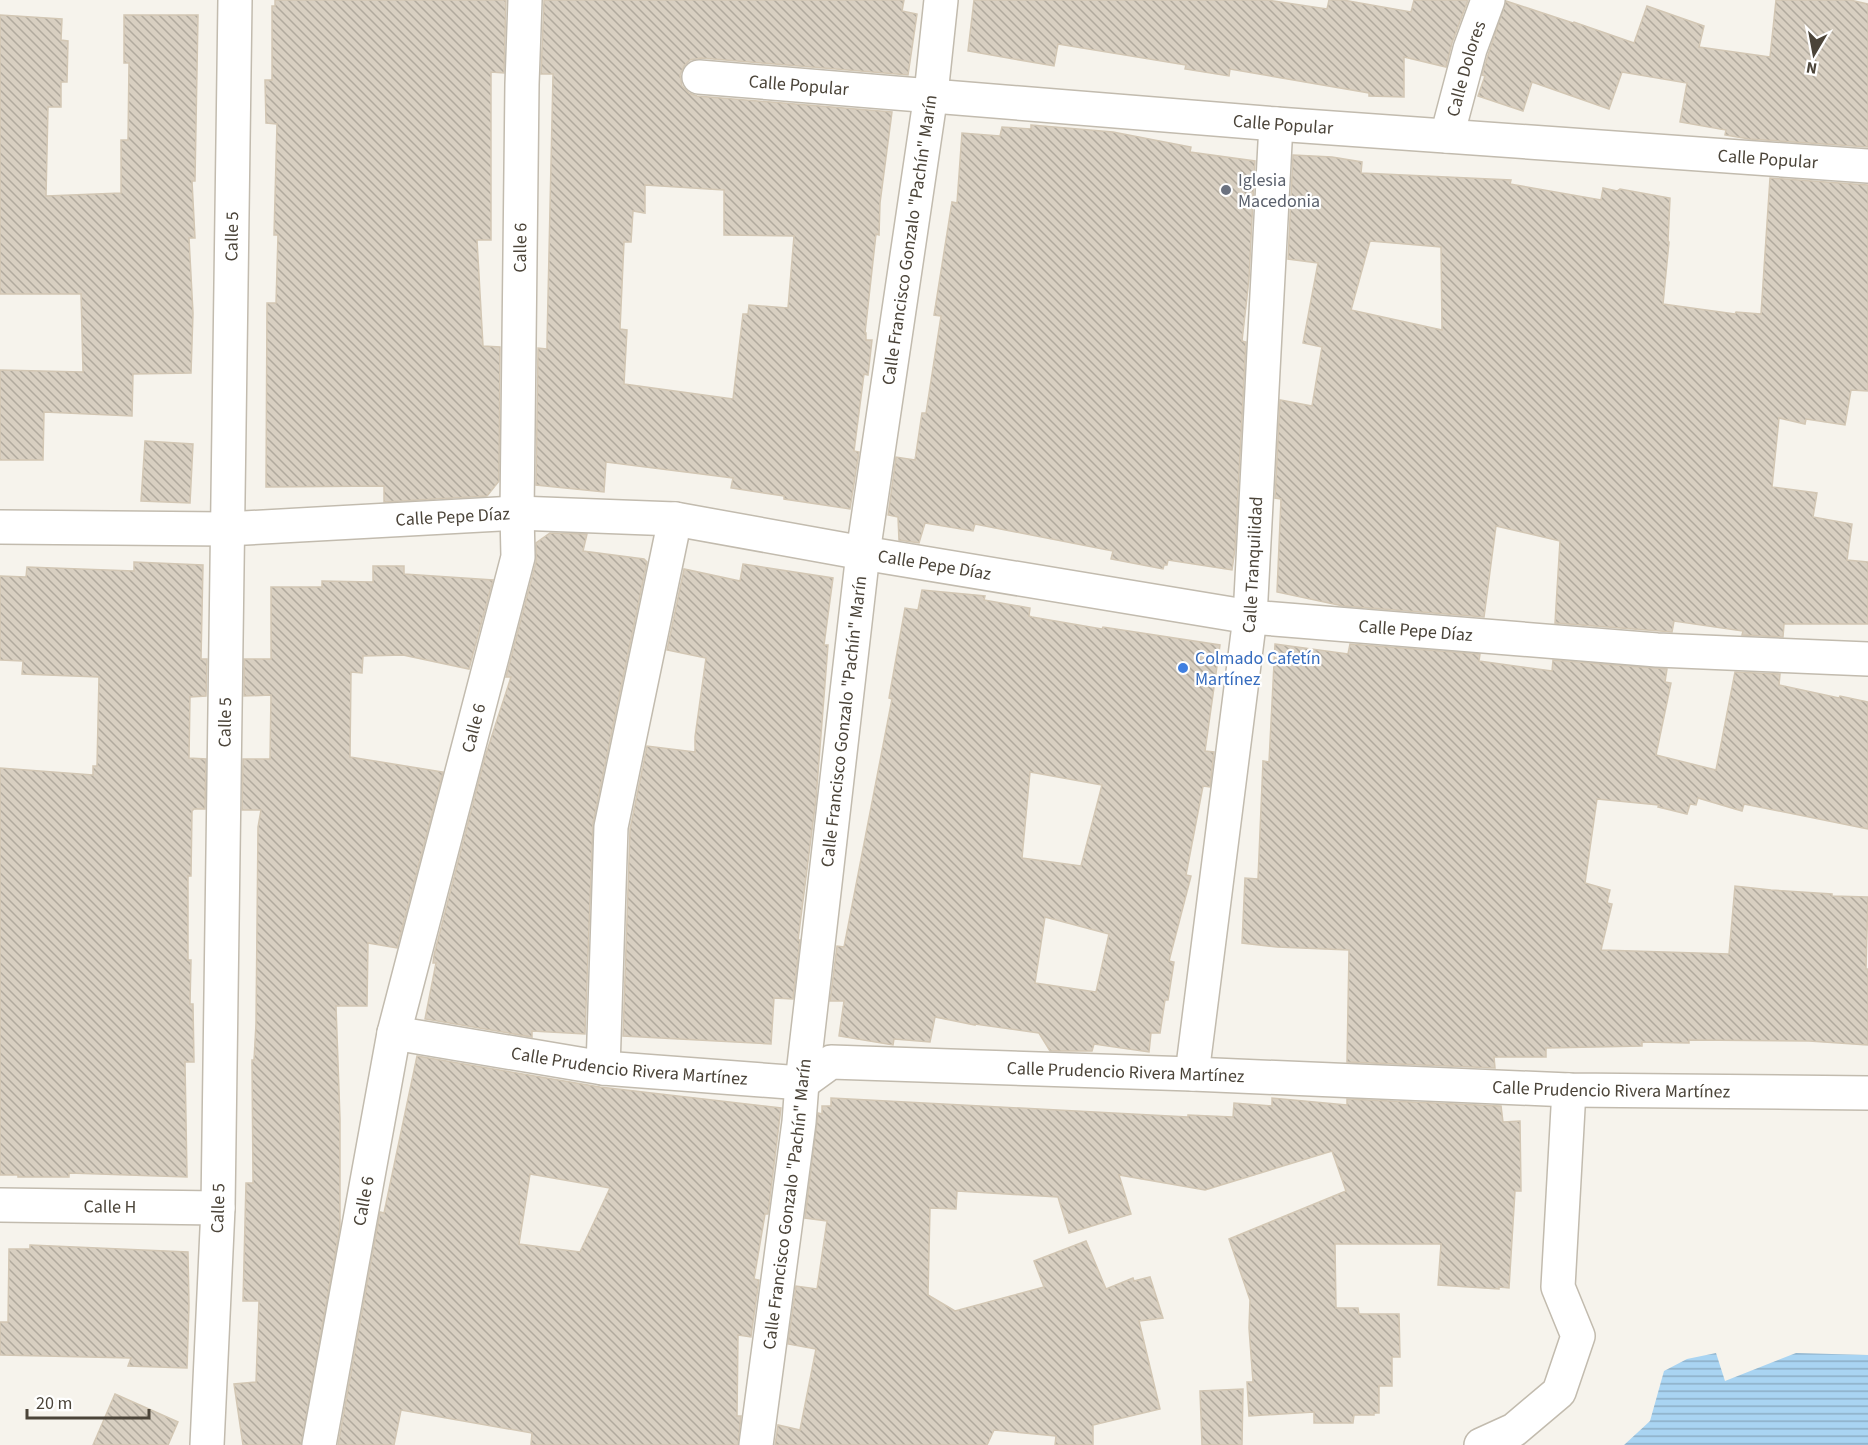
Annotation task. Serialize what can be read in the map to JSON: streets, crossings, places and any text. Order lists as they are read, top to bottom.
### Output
{
  "streets": {
    "street": [
      "Calle Dolores",
      "Calle Popular",
      "Calle 5",
      "Calle Francisco Gonzalo \"Pachín\" Marín",
      "Calle 6",
      "Calle Pepe Díaz",
      "Calle Tranquilidad",
      "Calle Prudencio Rivera Martínez",
      "Calle H"
    ]
  },
  "crossings": [
    ["Calle Dolores", "Calle Popular"],
    ["Calle Popular", "Calle Francisco Gonzalo \"Pachín\" Marín"],
    ["Calle Popular", "Calle Tranquilidad"],
    ["Calle 5", "Calle Pepe Díaz"],
    ["Calle 5", "Calle H"],
    ["Calle Francisco Gonzalo \"Pachín\" Marín", "Calle Pepe Díaz"],
    ["Calle Francisco Gonzalo \"Pachín\" Marín", "Calle Prudencio Rivera Martínez"],
    ["Calle 6", "Calle Pepe Díaz"],
    ["Calle 6", "Calle Prudencio Rivera Martínez"],
    ["Calle Pepe Díaz", "Calle Tranquilidad"],
    ["Calle Tranquilidad", "Calle Prudencio Rivera Martínez"]
  ],
  "places": ["Iglesia Macedonia", "Colmado Cafetín Martínez"],
  "scale_bar": "20 m",
  "north": "bottom"
}
